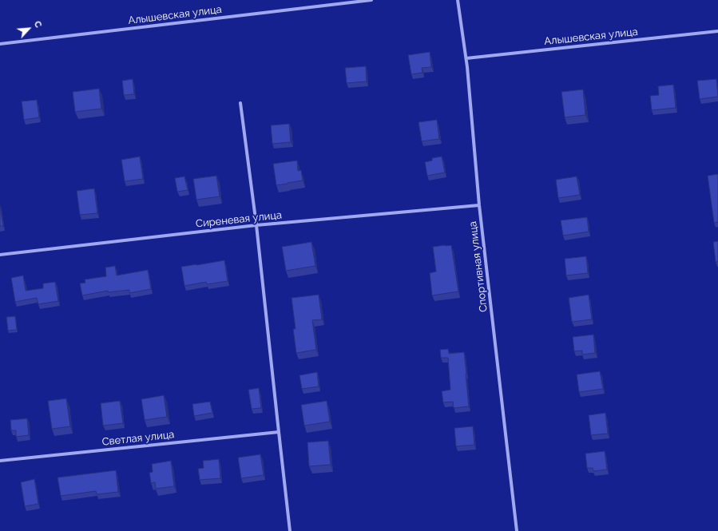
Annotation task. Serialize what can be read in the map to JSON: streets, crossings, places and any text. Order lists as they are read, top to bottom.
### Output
{
  "streets": {
    "street": [
      "Алышевская улица",
      "Сиреневая улица",
      "Спортивная улица",
      "Светлая улица"
    ]
  },
  "crossings": [
    ["Алышевская улица", "Спортивная улица"],
    ["Сиреневая улица", "Спортивная улица"]
  ],
  "north": "top right"
}
